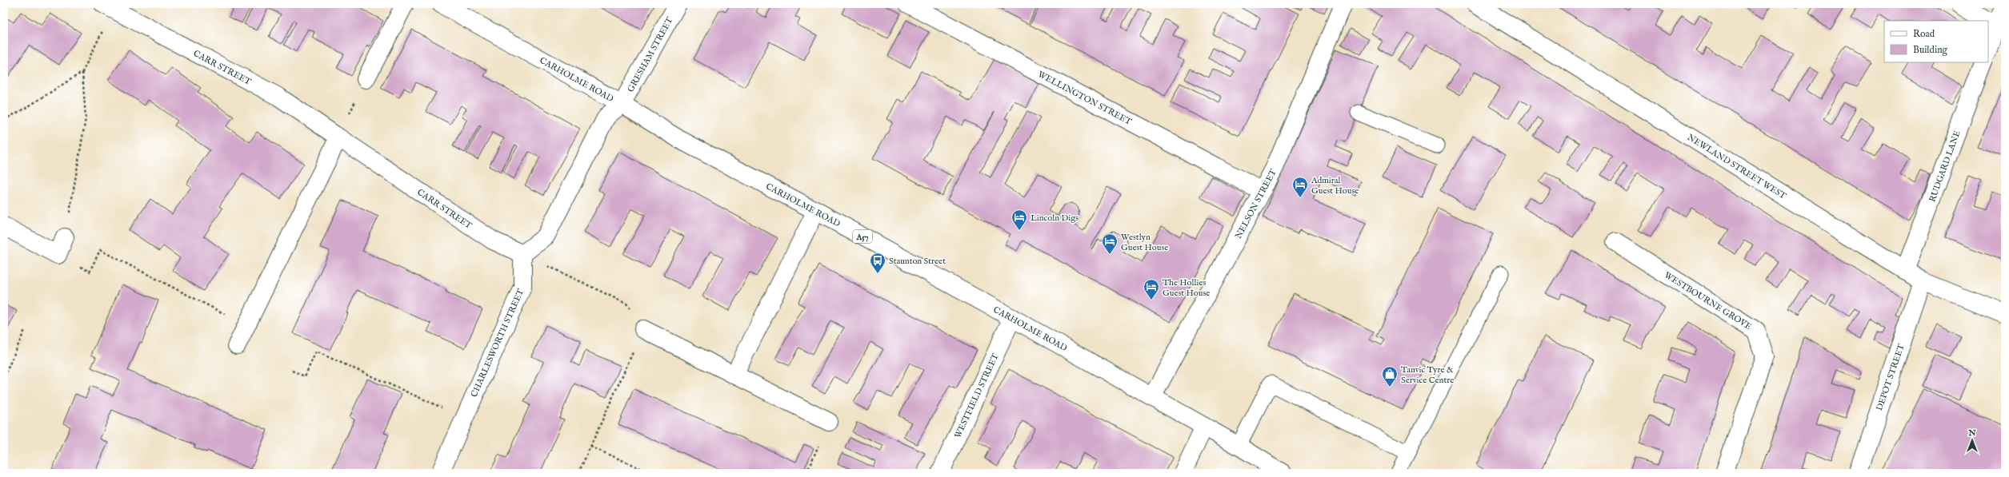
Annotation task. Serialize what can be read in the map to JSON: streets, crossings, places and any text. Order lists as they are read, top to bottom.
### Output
{
  "streets": {
    "street": [
      "GRESHAM STREET",
      "CARR STREET",
      "CARHOLME ROAD",
      "WELLINGTON STREET",
      "NEWLAND STREET WEST",
      "RUDGARD LANE",
      "NELSON STREET",
      "A57",
      "WESTBOURNE GROVE",
      "CHARLESWORTH STREET",
      "DEPOT STREET",
      "WESTFIELD STREET"
    ]
  },
  "crossings": [
    ["GRESHAM STREET", "CARHOLME ROAD"],
    ["CARR STREET", "CHARLESWORTH STREET"],
    ["CARHOLME ROAD", "NELSON STREET"],
    ["CARHOLME ROAD", "WESTFIELD STREET"],
    ["WELLINGTON STREET", "NELSON STREET"],
    ["NEWLAND STREET WEST", "RUDGARD LANE"],
    ["NEWLAND STREET WEST", "DEPOT STREET"]
  ],
  "places": {
    "hotel": [
      "Admiral Guest House",
      "Lincoln Digs",
      "Westlyn Guest House",
      "The Hollies Guest House"
    ],
    "bus stop": ["Staunton Street"],
    "shop": ["Tanvic Tyre & Service Centre"]
  },
  "legend": ["Road", "Building"],
  "north": "top"
}
